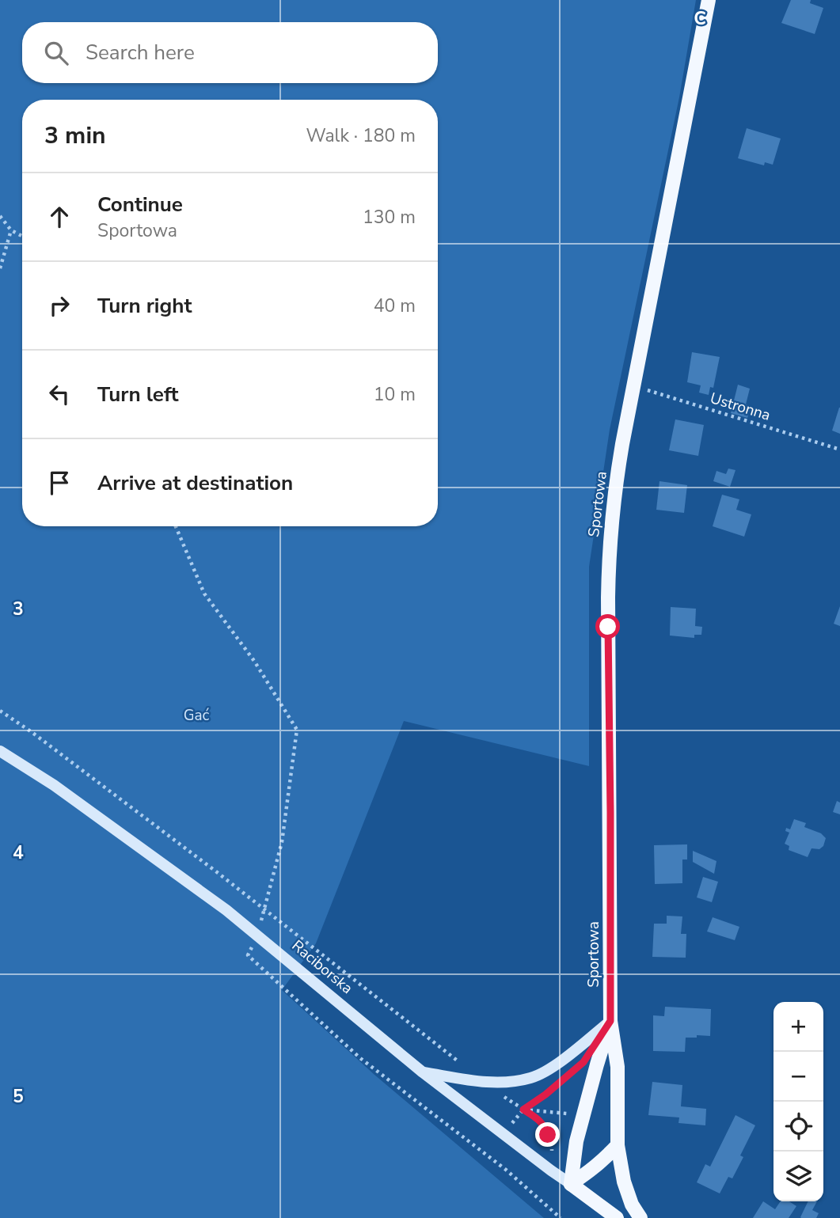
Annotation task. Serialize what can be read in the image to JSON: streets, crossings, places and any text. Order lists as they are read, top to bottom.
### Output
{
  "streets": {
    "main road": ["Sportowa", "Raciborska"],
    "path": ["Ustronna"]
  },
  "crossings": [
    ["Ustronna", "Sportowa"],
    ["Sportowa", "Raciborska"]
  ],
  "parks": ["Gać"],
  "page": {
    "search": "Search here",
    "heading": ["3 min", "Walk · 180 m"],
    "list": [
      ["Continue", "Sportowa", "130 m"],
      ["Turn right", "40 m"],
      ["Turn left", "10 m"],
      "Arrive at destination"
    ],
    "map_buttons": ["+", "−"]
  },
  "grid": {
    "columns": ["C"],
    "rows": ["3", "4", "5"]
  }
}
